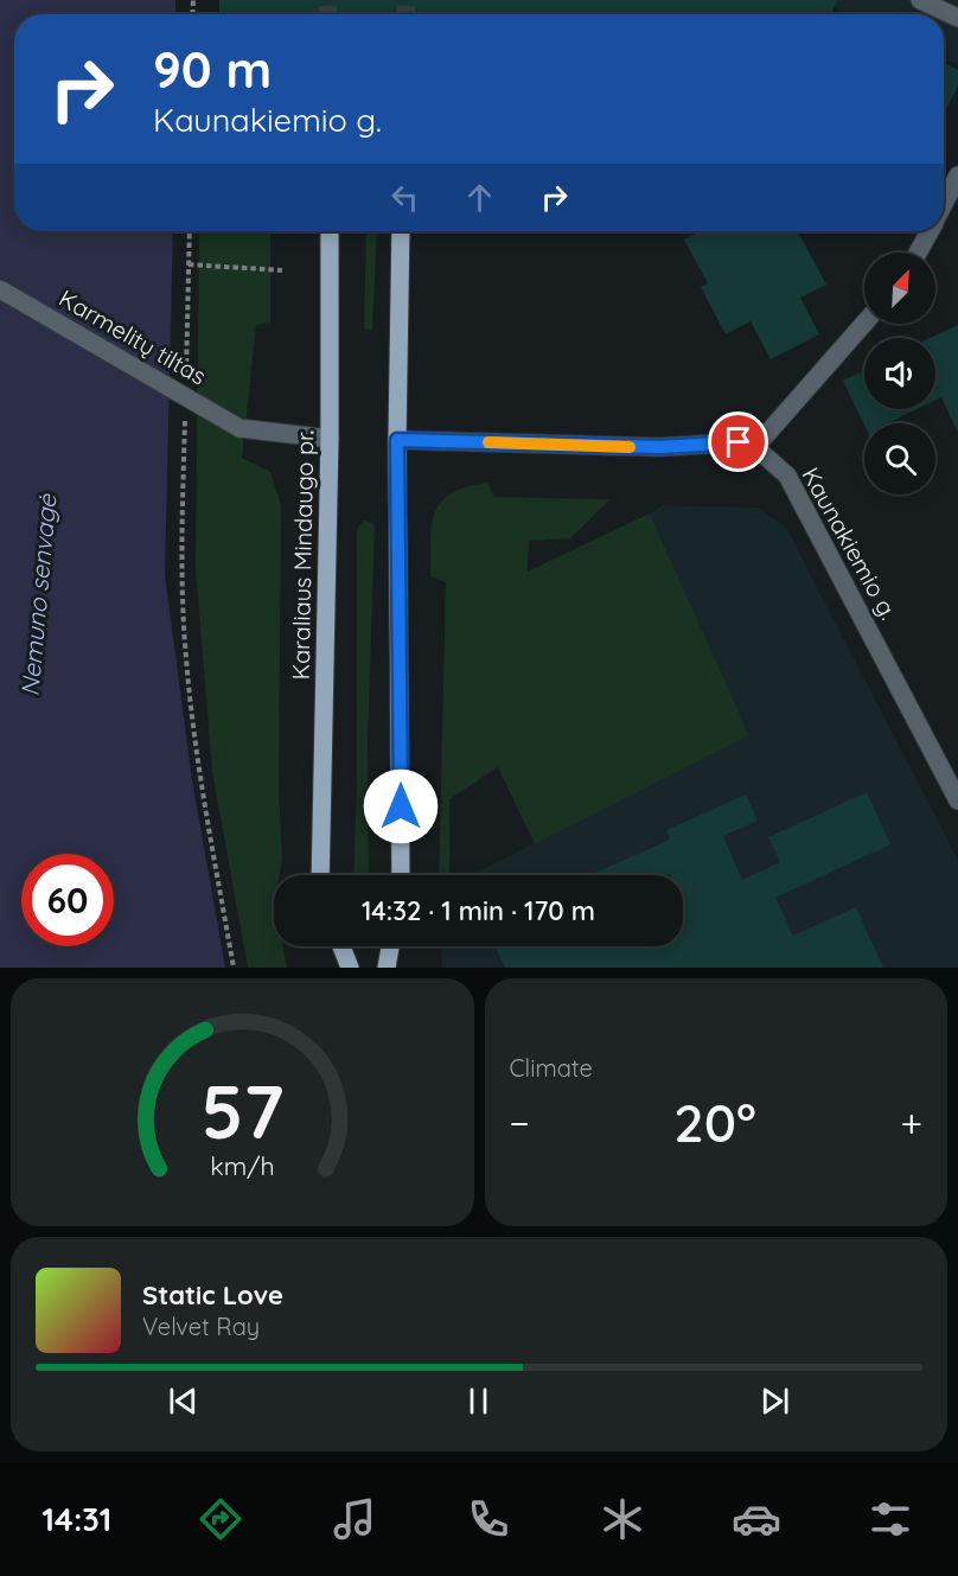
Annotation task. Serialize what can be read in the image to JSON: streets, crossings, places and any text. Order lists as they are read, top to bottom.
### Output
{
  "streets": {
    "main road": ["Karaliaus Mindaugo pr."],
    "street": ["Karmelitų tiltas", "Kaunakiemio g."]
  },
  "crossings": [
    ["Karmelitų tiltas", "Karaliaus Mindaugo pr."]
  ],
  "water": ["Nemuno senvagė"],
  "north": "top right",
  "page": {
    "turn": ["90 m", "Kaunakiemio g."],
    "limit": "60",
    "trip": "14:32 · 1 min · 170 m",
    "tile": "Climate",
    "heat": ["−", "20°", "+"],
    "song": ["Static Love", "Velvet Ray"],
    "tabs": "14:31",
    "gauge": ["57", "km/h"]
  }
}
